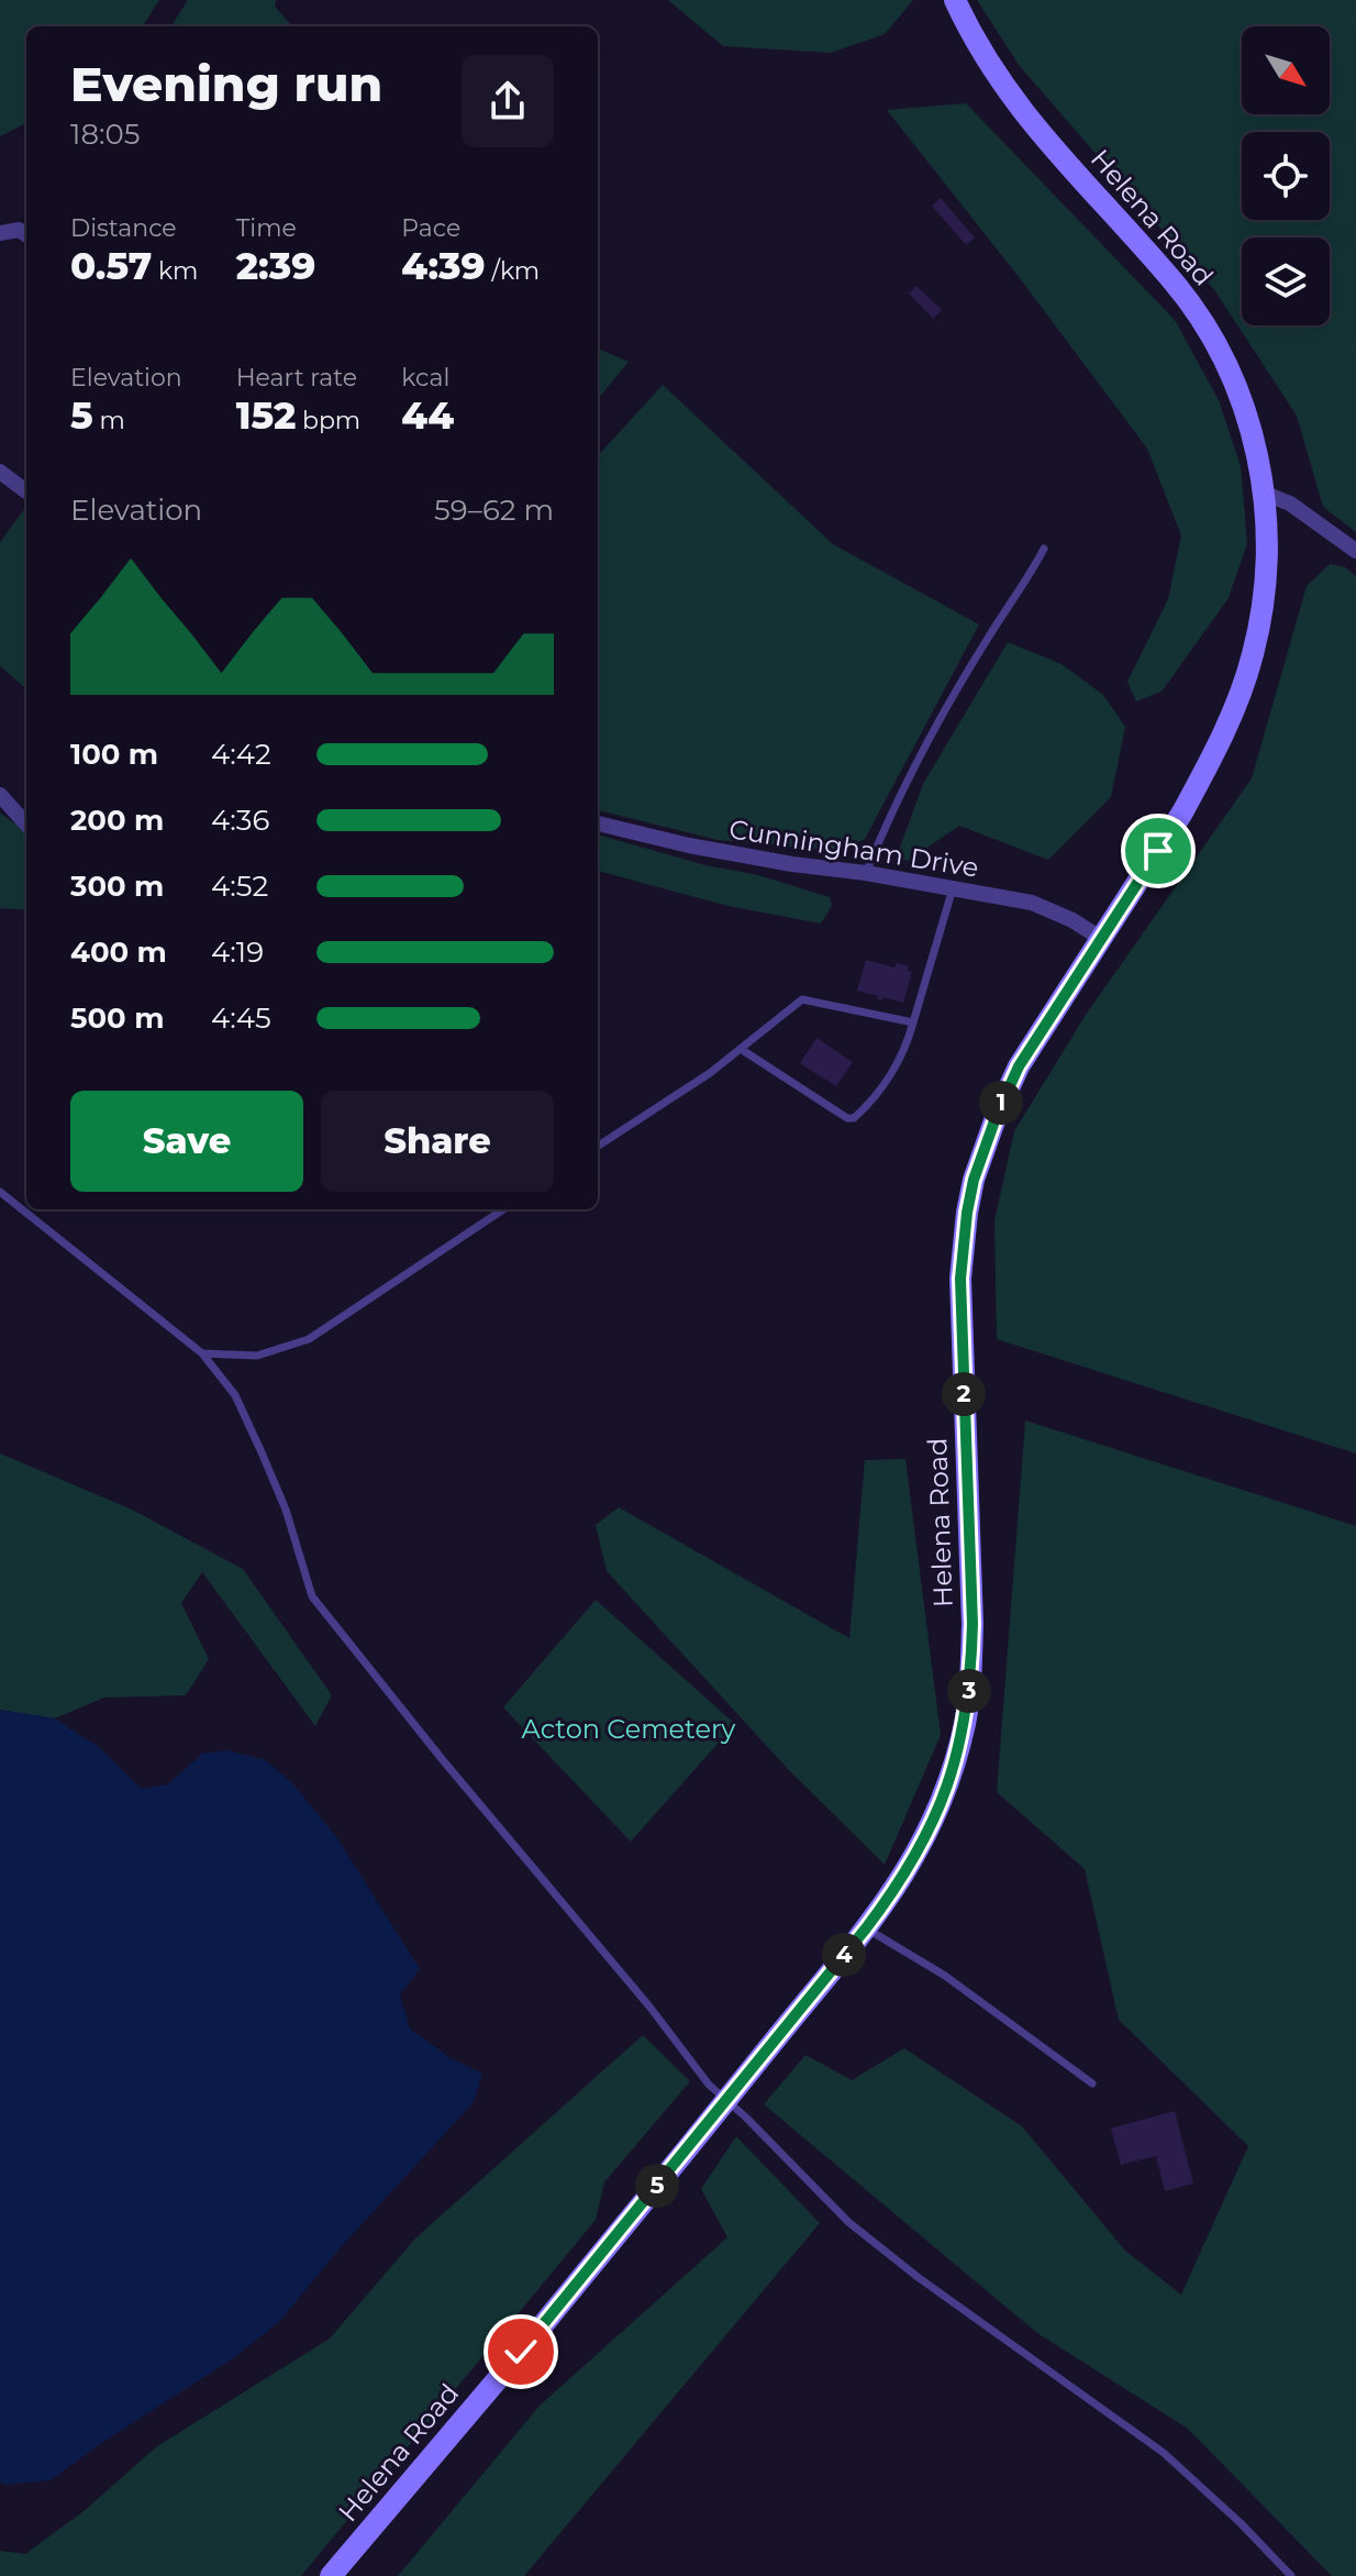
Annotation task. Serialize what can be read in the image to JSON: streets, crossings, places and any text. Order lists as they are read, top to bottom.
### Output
{
  "streets": {
    "main road": ["Helena Road"],
    "street": ["Cunningham Drive"]
  },
  "crossings": [
    ["Helena Road", "Cunningham Drive"]
  ],
  "parks": ["Acton Cemetery"],
  "north": "bottom right",
  "page": {
    "heading": ["Evening run", "18:05"],
    "stats": [
      ["Distance", "0.57 km"],
      ["Time", "2:39"],
      ["Pace", "4:39 /km"],
      ["Elevation", "5 m"],
      ["Heart rate", "152 bpm"],
      ["kcal", "44"]
    ],
    "chart": ["Elevation", "59–62 m"],
    "list": [
      {
        "name": "100 m",
        "note": "4:42"
      },
      {
        "name": "200 m",
        "note": "4:36"
      },
      {
        "name": "300 m",
        "note": "4:52"
      },
      {
        "name": "400 m",
        "note": "4:19"
      },
      {
        "name": "500 m",
        "note": "4:45"
      }
    ],
    "buttons": ["Save", "Share"],
    "pins": [
      "1",
      "2",
      "3",
      "4",
      "5"
    ]
  }
}
